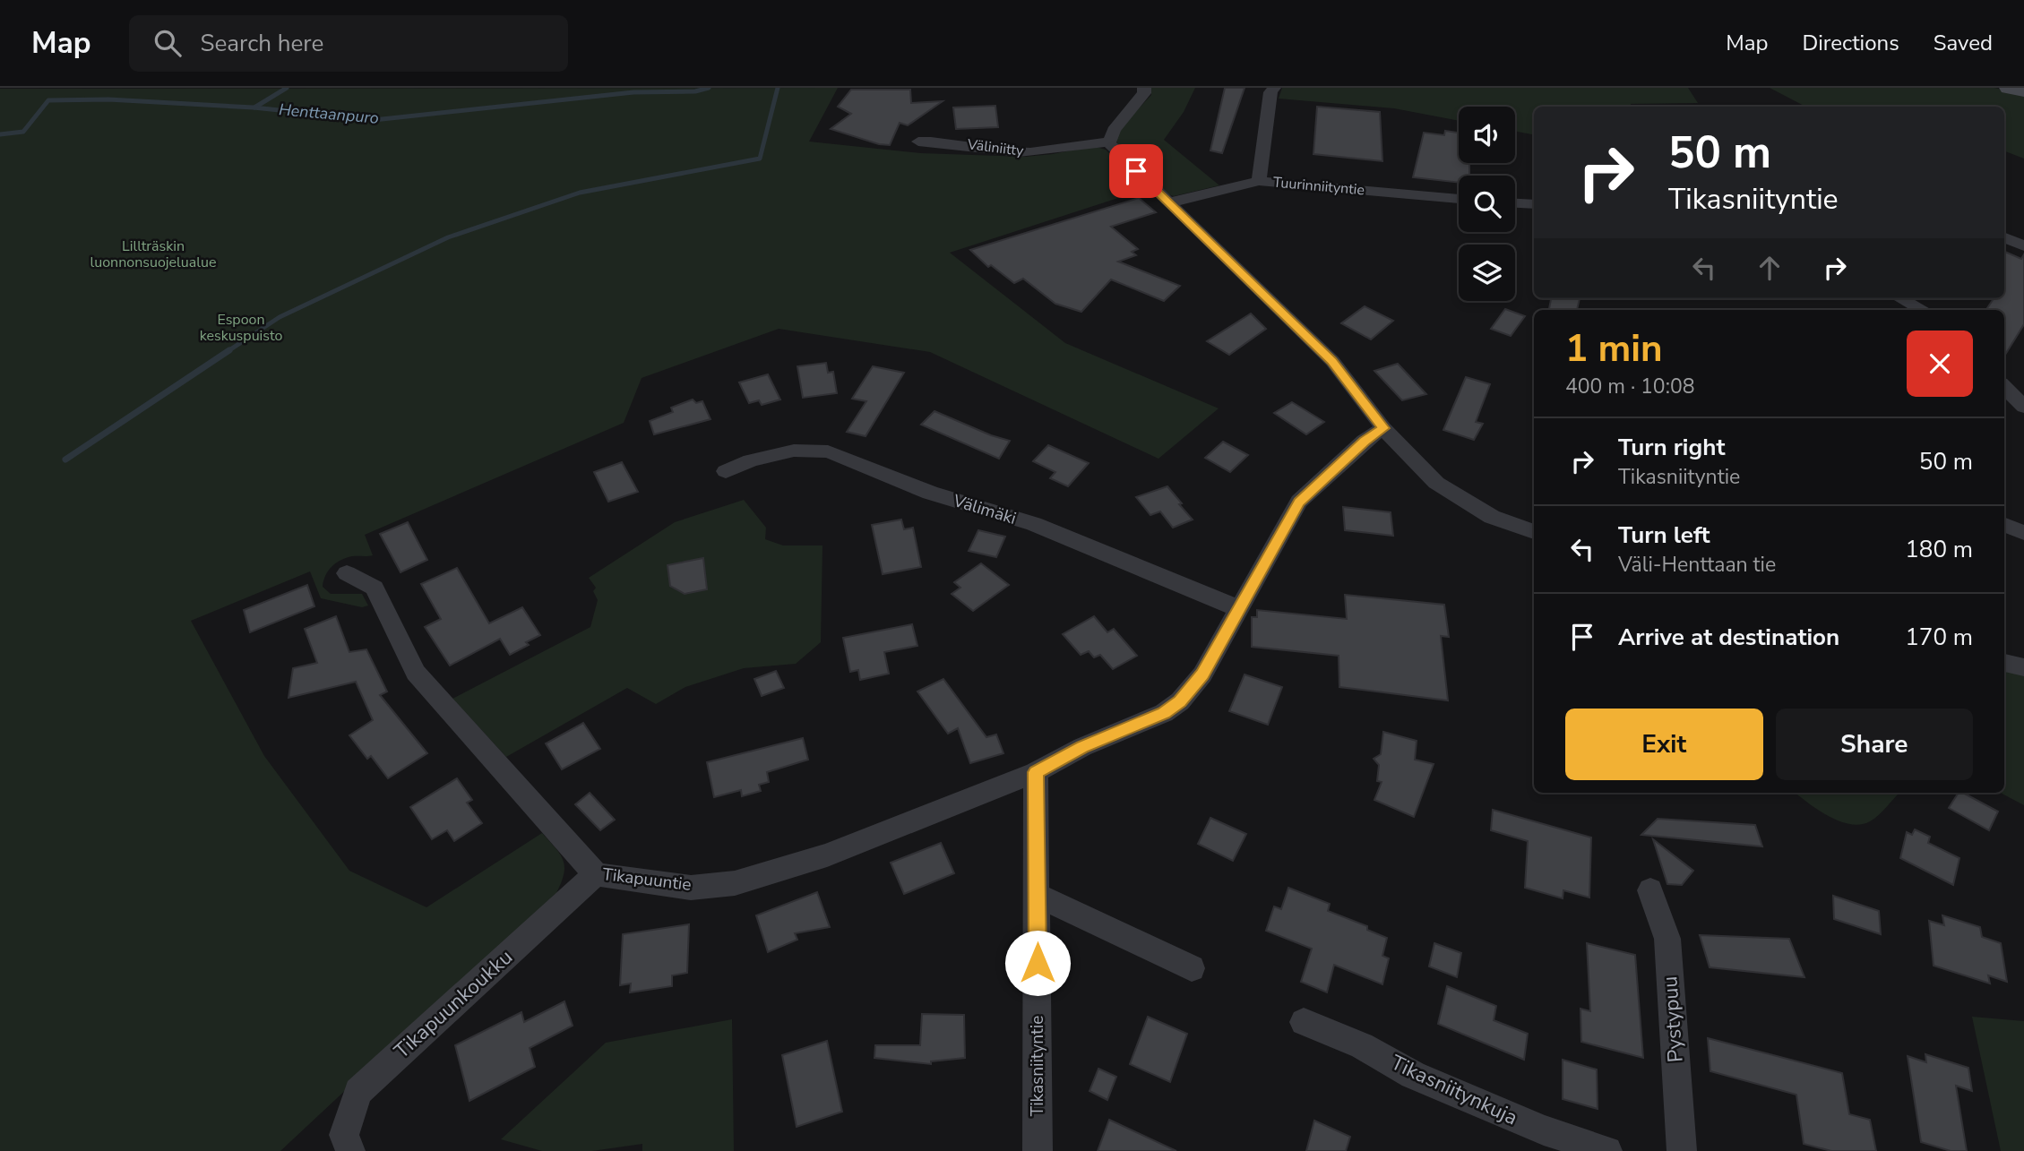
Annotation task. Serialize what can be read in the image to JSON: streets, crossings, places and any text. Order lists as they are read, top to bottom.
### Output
{
  "streets": {
    "street": [
      "Väliniitty",
      "Tuurinniityntie",
      "Välimäki",
      "Tikapuuntie",
      "Tikapuunkoukku",
      "Pystypuu",
      "Tikasniityntie",
      "Tikasniitynkuja"
    ]
  },
  "crossings": [
    ["Tikapuuntie", "Tikapuunkoukku"],
    ["Tikapuuntie", "Tikasniityntie"]
  ],
  "water": ["Henttaanpuro"],
  "parks": ["Lillträskin luonnonsuojelualue", "Espoon keskuspuisto"],
  "page": {
    "header": "Map",
    "search": "Search here",
    "nav": ["Map", "Directions", "Saved"],
    "turn": ["50 m", "Tikasniityntie"],
    "heading": ["1 min", "400 m · 10:08"],
    "list": [
      {
        "name": "Turn right",
        "note": "Tikasniityntie",
        "value": "50 m"
      },
      {
        "name": "Turn left",
        "note": "Väli-Henttaan tie",
        "value": "180 m"
      },
      {
        "name": "Arrive at destination",
        "value": "170 m"
      }
    ],
    "buttons": ["Exit", "Share"]
  }
}
